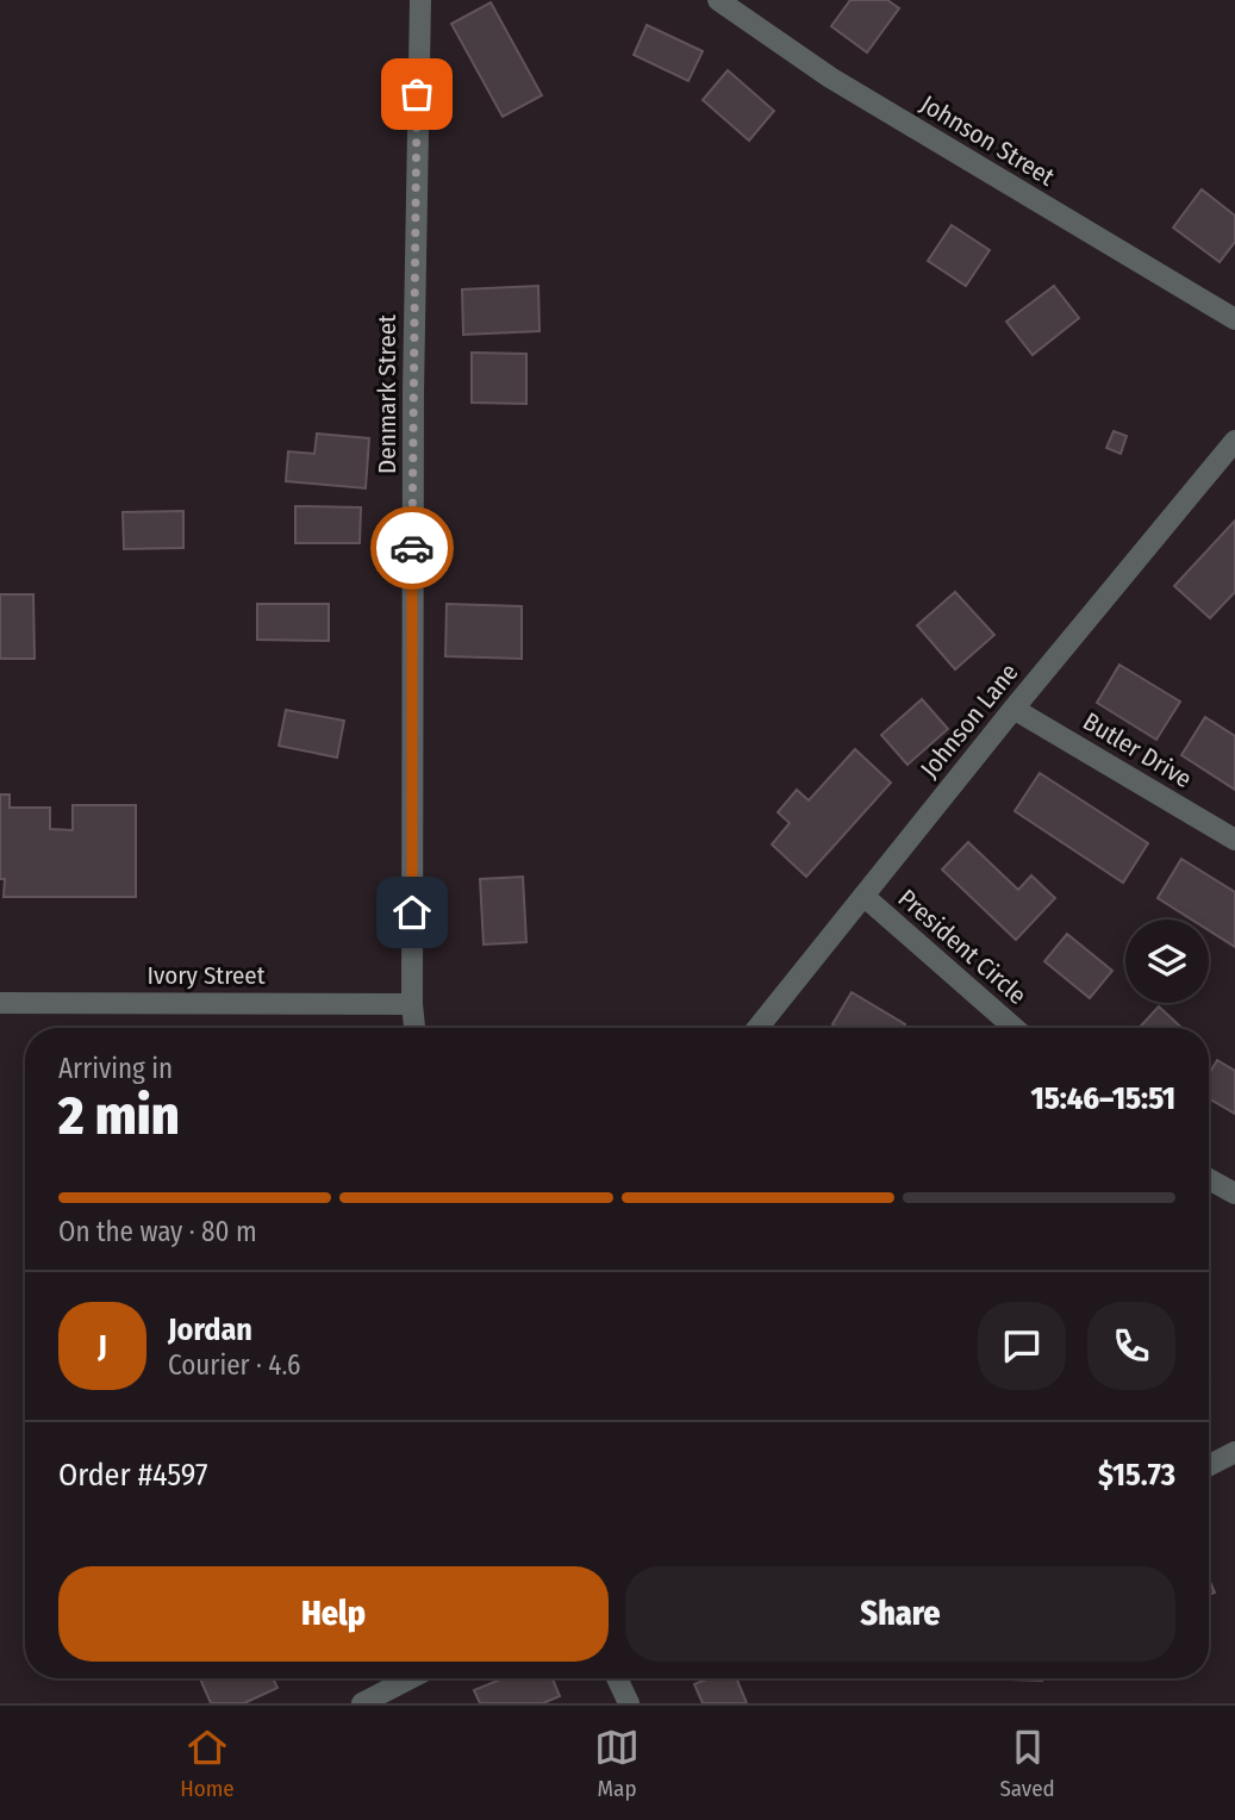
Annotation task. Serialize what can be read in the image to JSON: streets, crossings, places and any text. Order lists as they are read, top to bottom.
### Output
{
  "streets": {
    "street": [
      "Johnson Street",
      "Denmark Street",
      "Johnson Lane",
      "Butler Drive",
      "President Circle",
      "Ivory Street"
    ]
  },
  "crossings": [
    ["Denmark Street", "Ivory Street"],
    ["Johnson Lane", "Butler Drive"],
    ["Johnson Lane", "President Circle"]
  ],
  "page": {
    "heading": ["2 min", "Arriving in", "15:46–15:51"],
    "panel": [
      "Jordan",
      "Courier · 4.6",
      "Order #4597",
      "$15.73"
    ],
    "bar": "On the way · 80 m",
    "round": "J",
    "buttons": ["Help", "Share"],
    "tabs": ["Home", "Map", "Saved"]
  }
}
